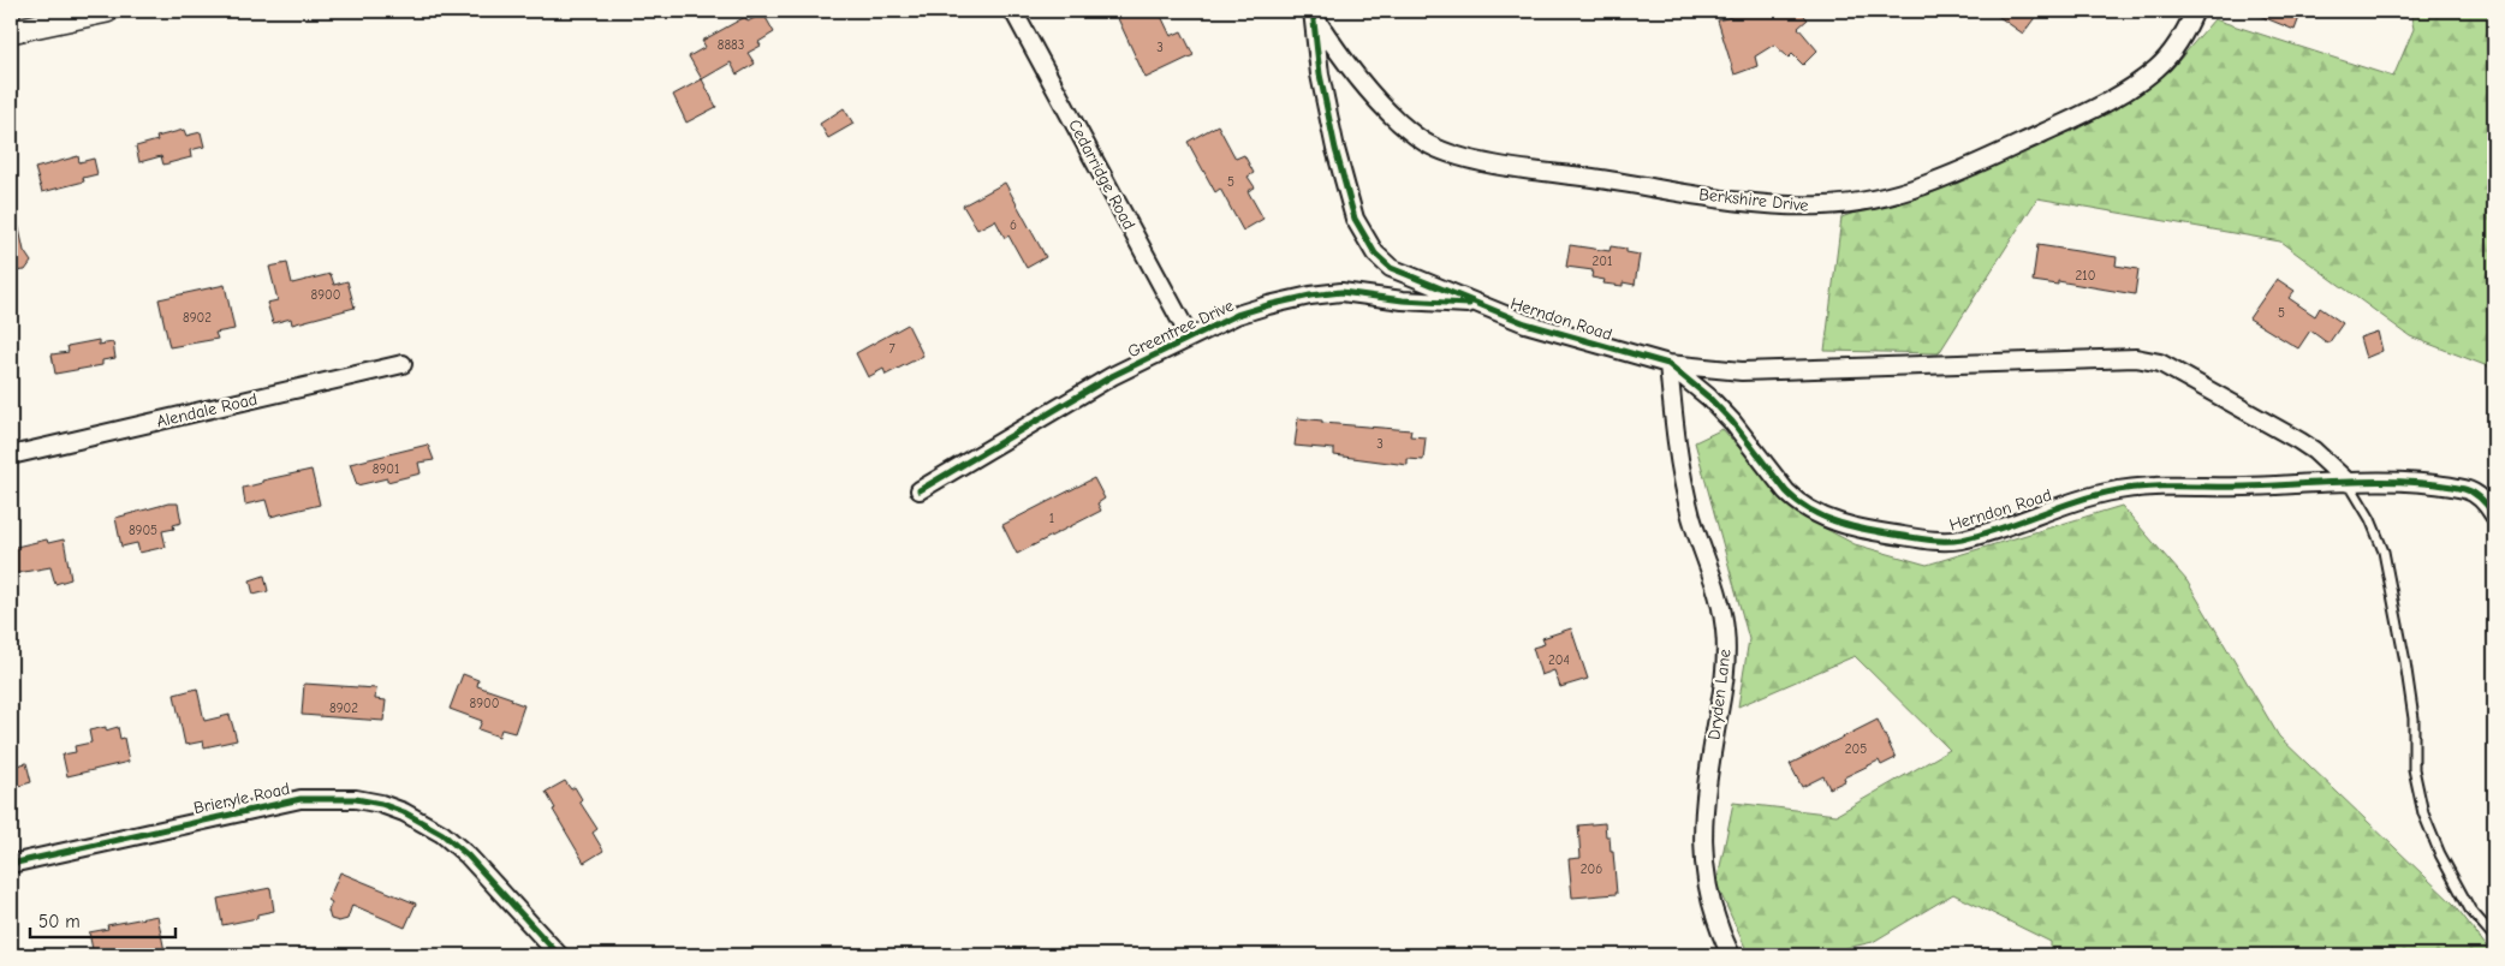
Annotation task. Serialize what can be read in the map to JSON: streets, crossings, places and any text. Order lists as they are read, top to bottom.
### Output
{
  "streets": {
    "street": [
      "Cedarridge Road",
      "Berkshire Drive",
      "Herndon Road",
      "Greentree Drive",
      "Alendale Road",
      "Dryden Lane",
      "Brieryle Road"
    ]
  },
  "crossings": [
    ["Cedarridge Road", "Greentree Drive"],
    ["Berkshire Drive", "Herndon Road"],
    ["Herndon Road", "Greentree Drive"],
    ["Herndon Road", "Dryden Lane"]
  ],
  "house_numbers": [
    "8883",
    "3",
    "5",
    "6",
    "201",
    "210",
    "8900",
    "5",
    "8902",
    "7",
    "3",
    "8901",
    "1",
    "8905",
    "204",
    "8900",
    "8902",
    "205",
    "206"
  ],
  "scale_bar": "50 m"
}
